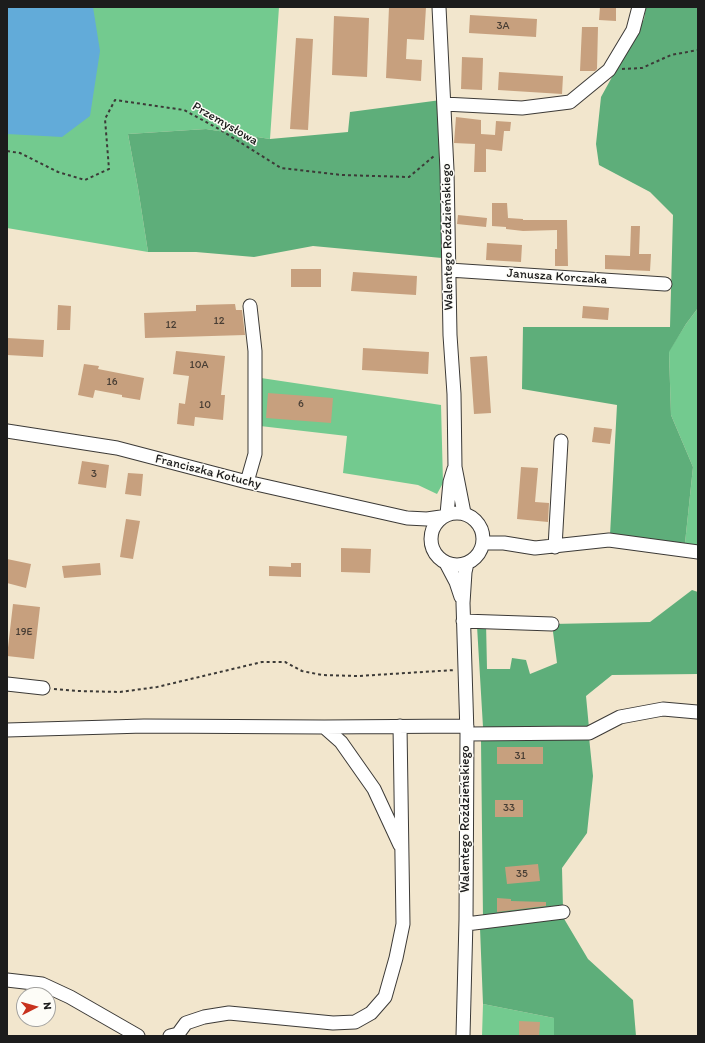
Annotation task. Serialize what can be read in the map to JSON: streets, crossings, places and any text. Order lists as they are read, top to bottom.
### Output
{
  "streets": {
    "street": ["Walentego Roździeńskiego", "Janusza Korczaka", "Franciszka Kotuchy"],
    "path": ["Przemysłowa"]
  },
  "crossings": [
    ["Przemysłowa", "Walentego Roździeńskiego"],
    ["Walentego Roździeńskiego", "Janusza Korczaka"],
    ["Walentego Roździeńskiego", "Franciszka Kotuchy"]
  ],
  "house_numbers": [
    "3A",
    "12",
    "12",
    "10A",
    "16",
    "6",
    "10",
    "3",
    "19E",
    "31",
    "33",
    "35"
  ],
  "north": "right"
}
